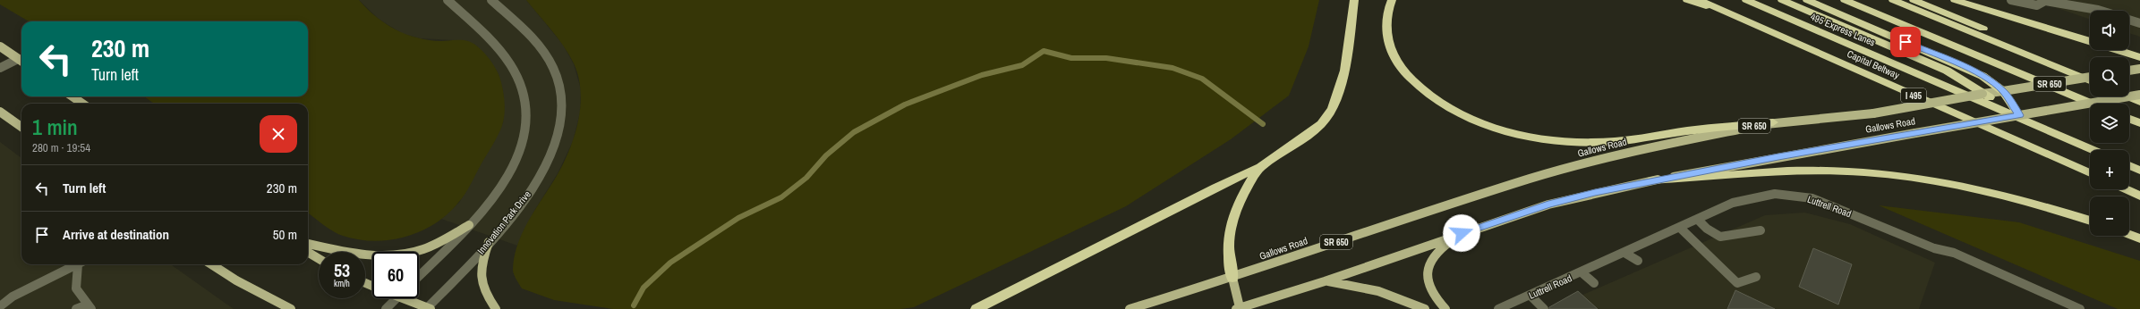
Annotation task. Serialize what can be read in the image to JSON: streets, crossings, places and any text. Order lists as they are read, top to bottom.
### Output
{
  "streets": {
    "highway": ["495 Express Lanes", "Capital Beltway", "I 495"],
    "main road": ["SR 650", "Gallows Road"],
    "street": ["Luttrell Road", "Innovation Park Drive"]
  },
  "page": {
    "map_buttons": ["+", "−"],
    "turn": ["230 m", "Turn left"],
    "heading": ["1 min", "280 m · 19:54"],
    "list": [
      {
        "name": "Turn left",
        "value": "230 m"
      },
      {
        "name": "Arrive at destination",
        "value": "50 m"
      }
    ],
    "speed": "53 km/h",
    "limit": "60"
  }
}
